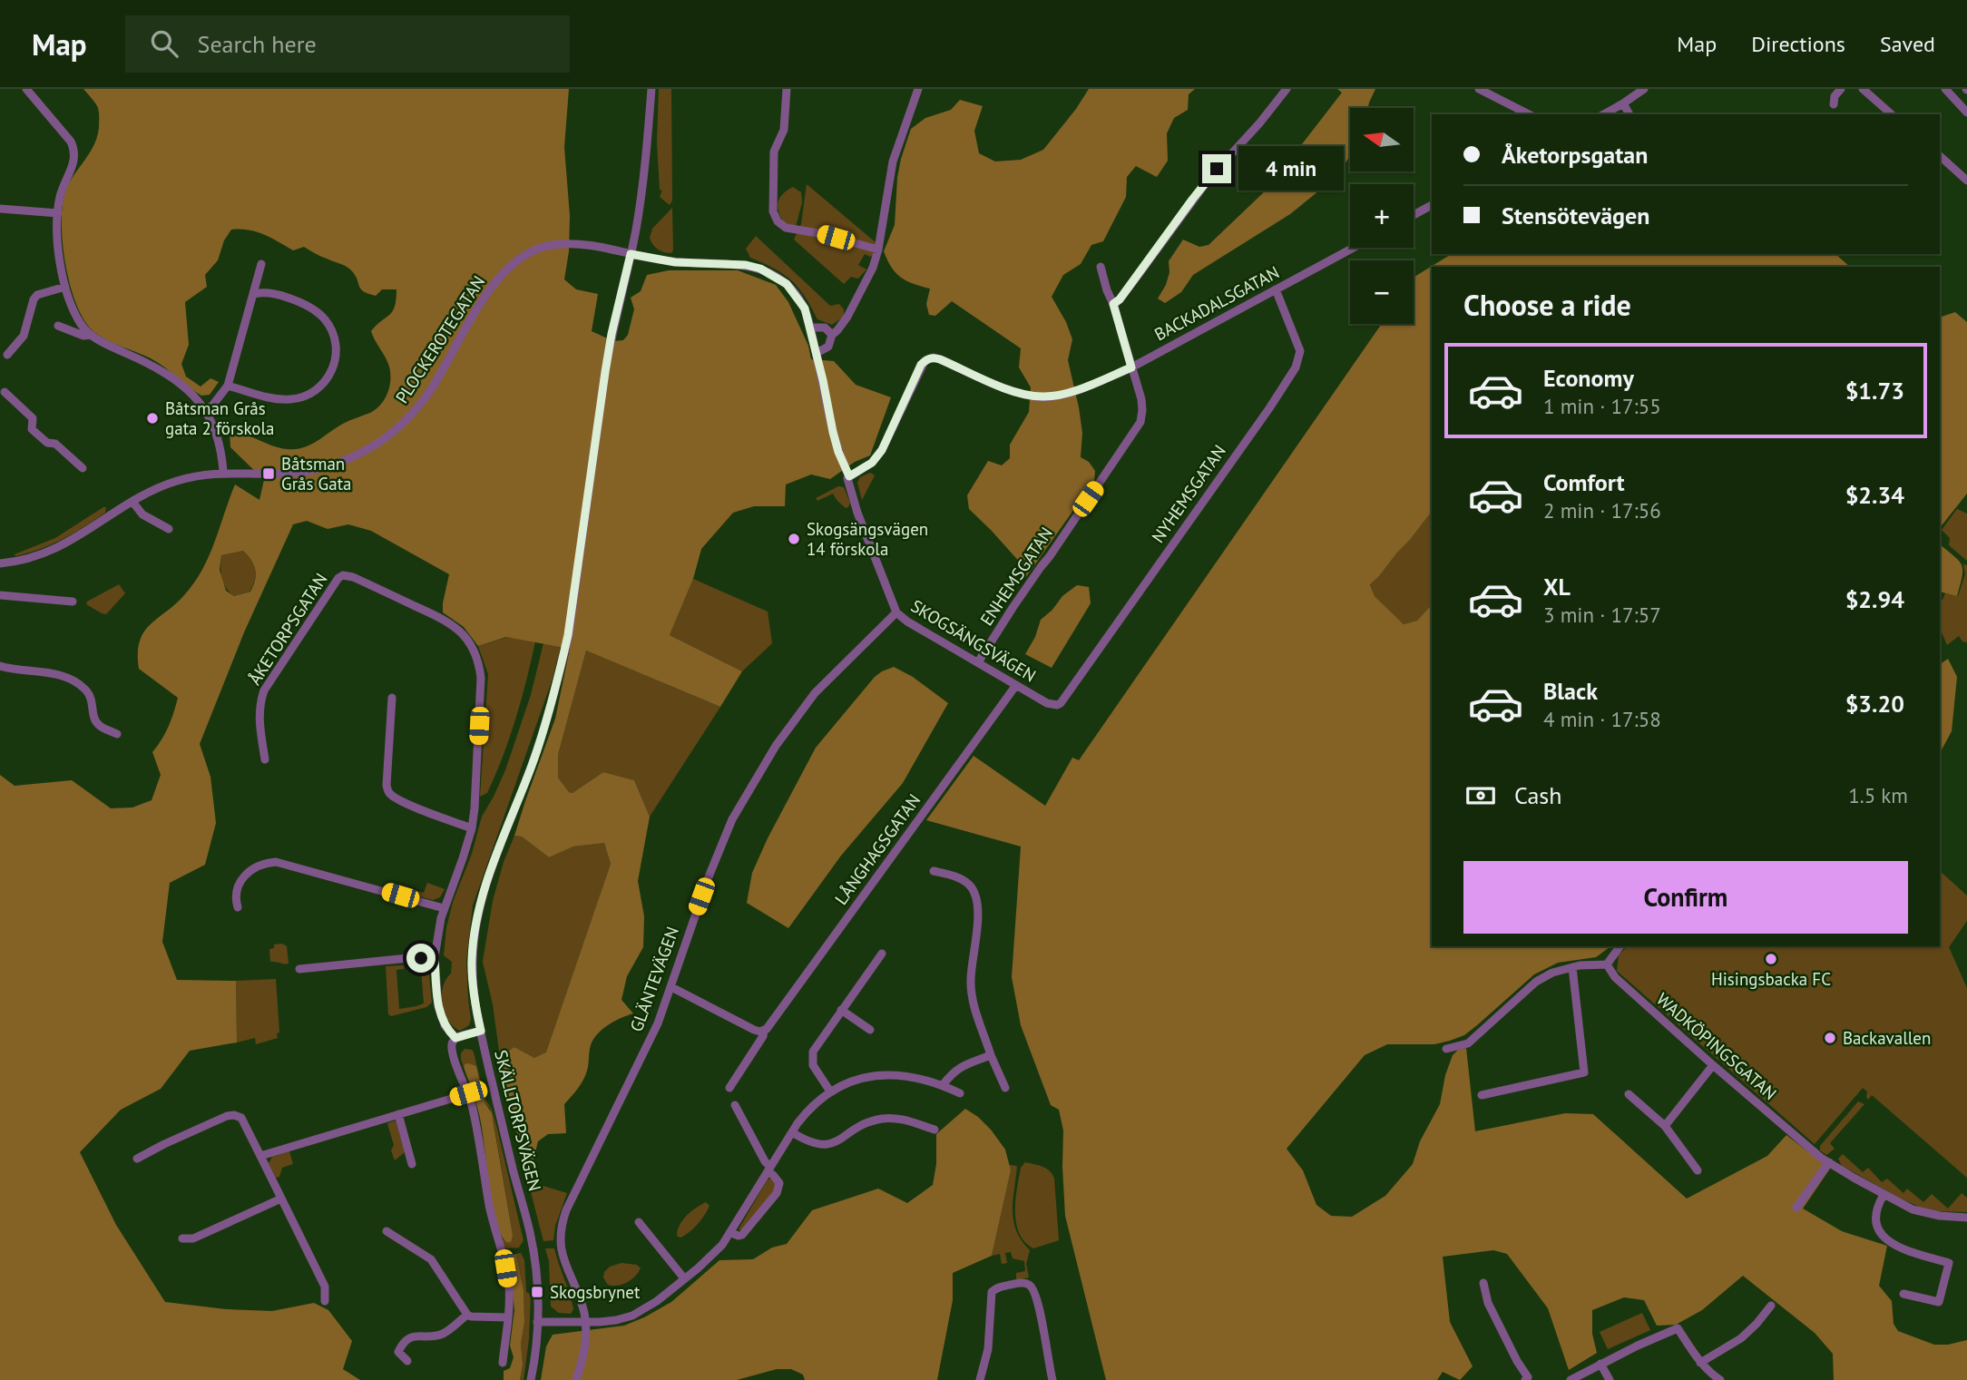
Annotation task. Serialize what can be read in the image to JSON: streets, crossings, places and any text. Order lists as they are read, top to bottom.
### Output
{
  "streets": {
    "street": [
      "BACKADALSGATAN",
      "PLOCKEROTEGATAN",
      "NYHEMSGATAN",
      "ENHEMSGATAN",
      "ÅKETORPSGATAN",
      "SKOGSÄNGSVÄGEN",
      "LÅNGHAGSGATAN",
      "GLÄNTEVÄGEN",
      "WADKÖPINGSGATAN",
      "SKÄLLTORPSVÄGEN"
    ]
  },
  "crossings": [
    ["BACKADALSGATAN", "NYHEMSGATAN"],
    ["BACKADALSGATAN", "ENHEMSGATAN"],
    ["BACKADALSGATAN", "SKOGSÄNGSVÄGEN"],
    ["PLOCKEROTEGATAN", "SKOGSÄNGSVÄGEN"],
    ["PLOCKEROTEGATAN", "SKÄLLTORPSVÄGEN"],
    ["NYHEMSGATAN", "SKOGSÄNGSVÄGEN"],
    ["ENHEMSGATAN", "SKOGSÄNGSVÄGEN"],
    ["SKOGSÄNGSVÄGEN", "LÅNGHAGSGATAN"],
    ["SKOGSÄNGSVÄGEN", "GLÄNTEVÄGEN"]
  ],
  "places": {
    "other": [
      "Båtsman Grås gata 2 förskola",
      "Skogsängsvägen 14 förskola",
      "Hisingsbacka FC",
      "Backavallen"
    ],
    "transit": ["Båtsman Grås Gata", "Skogsbrynet"]
  },
  "north": "left",
  "page": {
    "header": "Map",
    "search": "Search here",
    "nav": ["Map", "Directions", "Saved"],
    "map_buttons": ["+", "−"],
    "banner": ["Åketorpsgatan", "Stensötevägen"],
    "bubble": "4 min",
    "heading": "Choose a ride",
    "list": [
      {
        "name": "Economy",
        "note": "1 min · 17:55",
        "value": "$1.73"
      },
      {
        "name": "Comfort",
        "note": "2 min · 17:56",
        "value": "$2.34"
      },
      {
        "name": "XL",
        "note": "3 min · 17:57",
        "value": "$2.94"
      },
      {
        "name": "Black",
        "note": "4 min · 17:58",
        "value": "$3.20"
      }
    ],
    "pay": ["Cash", "1.5 km"],
    "buttons": "Confirm"
  }
}
